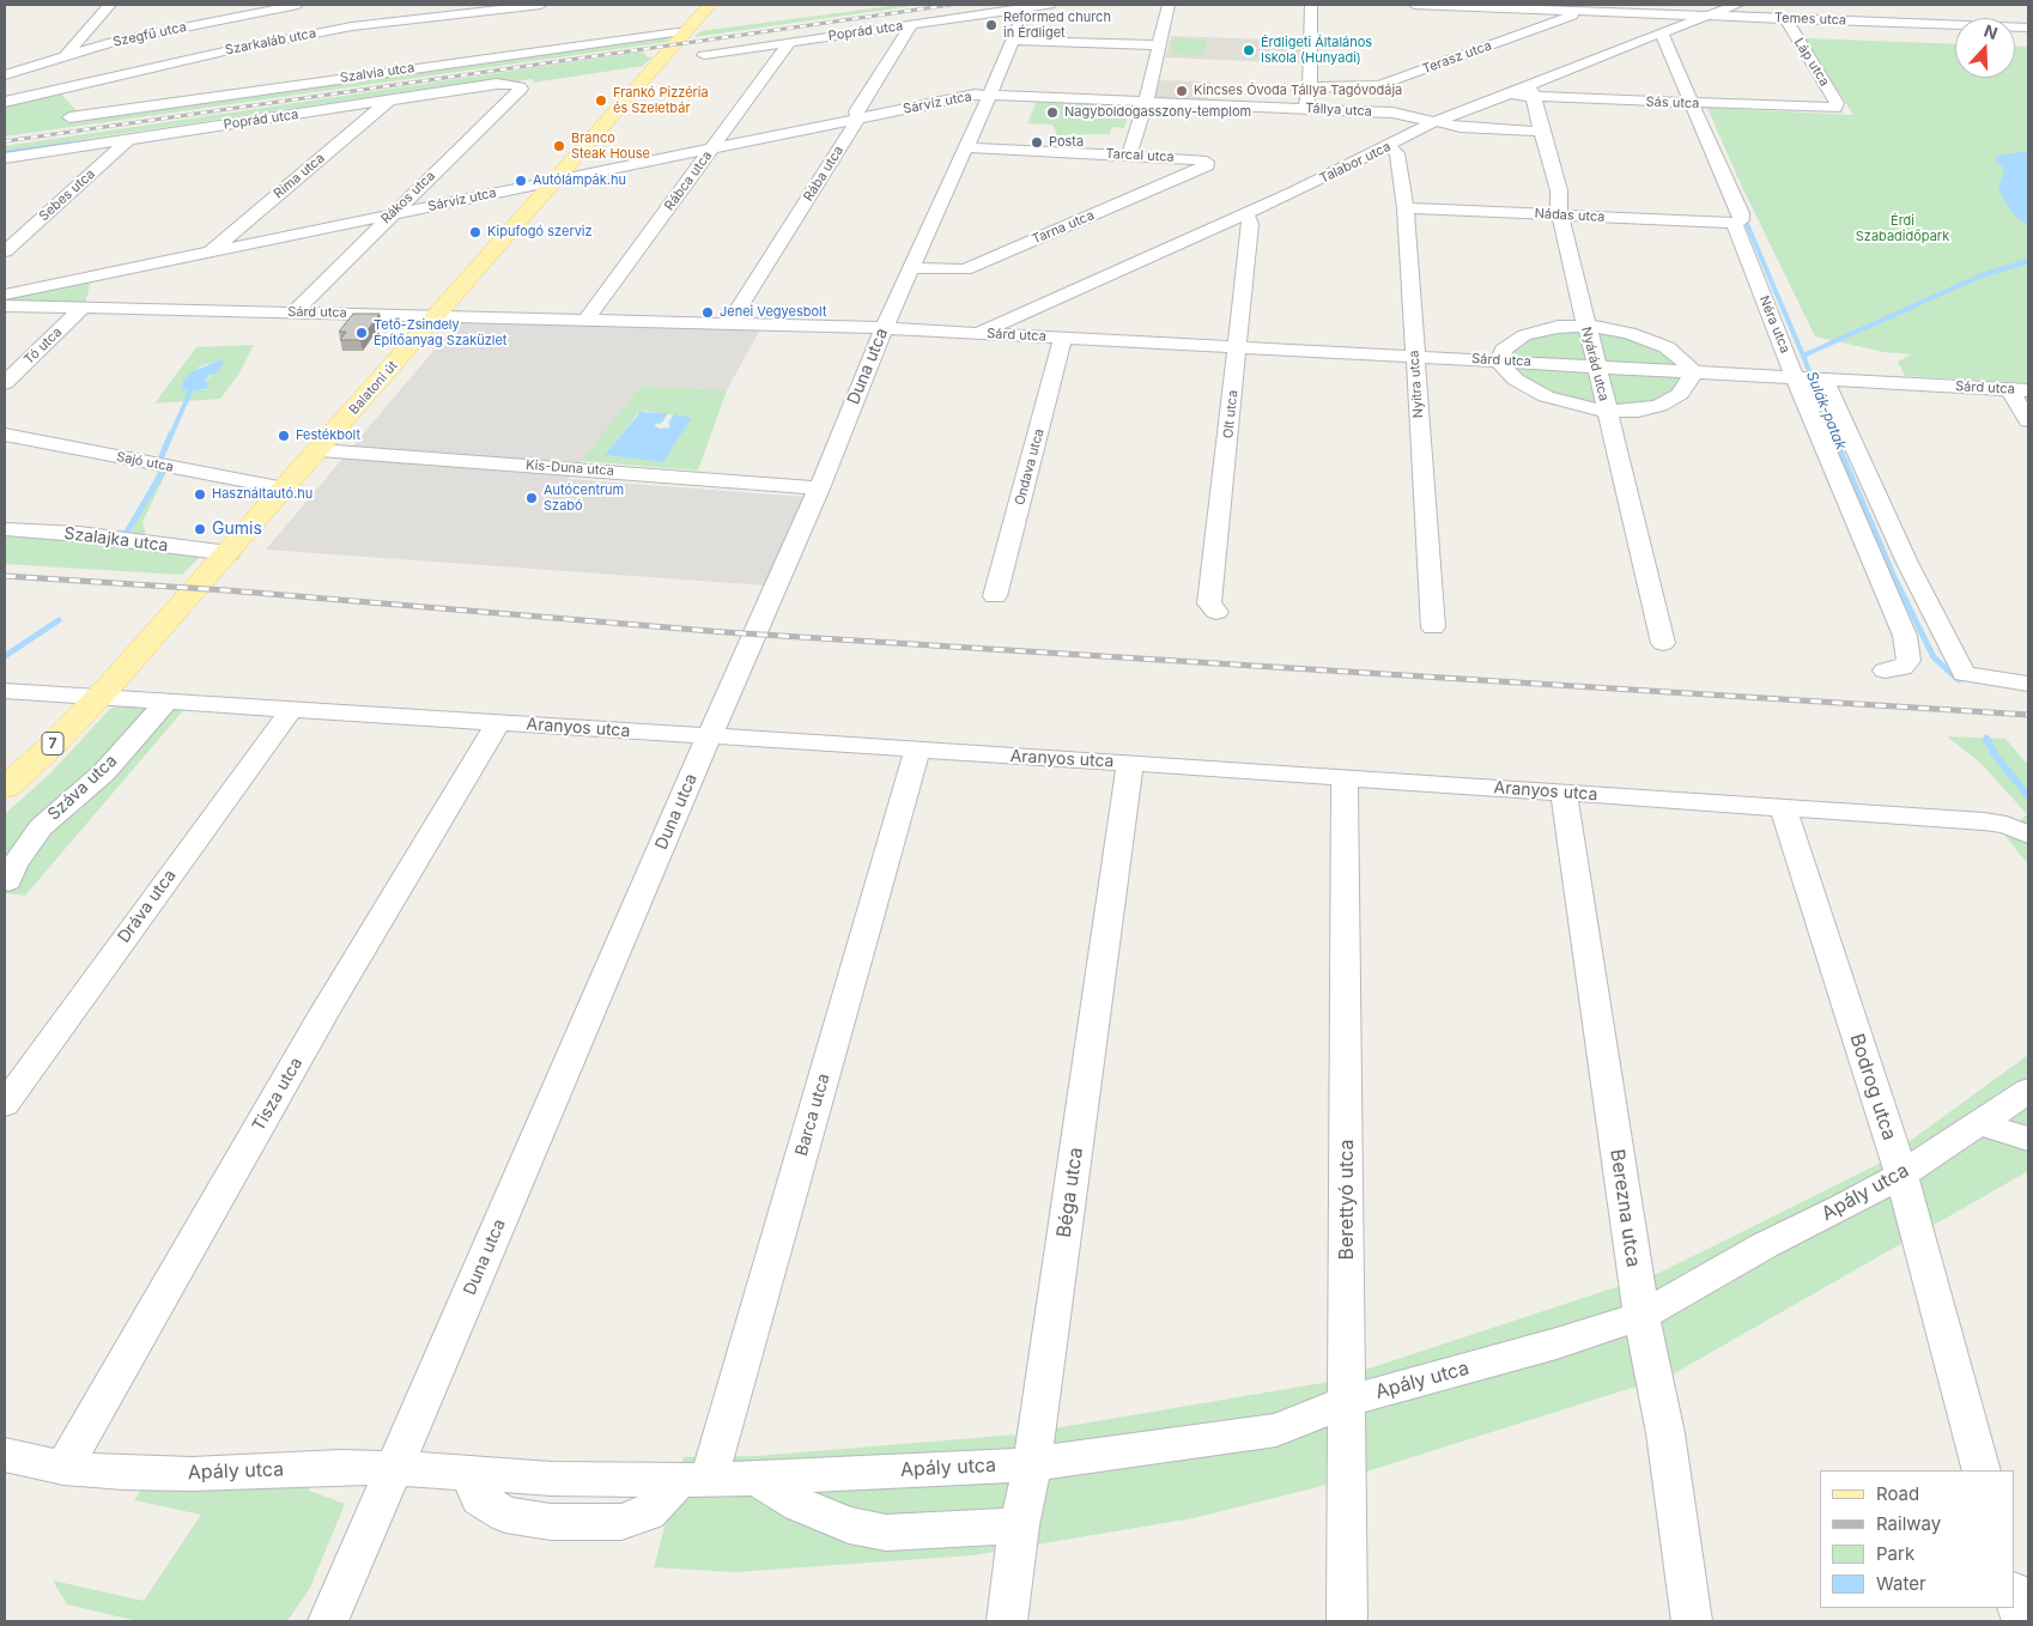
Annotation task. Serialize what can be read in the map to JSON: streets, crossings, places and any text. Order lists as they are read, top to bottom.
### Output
{
  "streets": {
    "main road": ["Balatoni út", "7"],
    "street": [
      "Temes utca",
      "Poprád utca",
      "Szegfű utca",
      "Szarkaláb utca",
      "Terasz utca",
      "Láp utca",
      "Szalvia utca",
      "Sárvíz utca",
      "Sás utca",
      "Tállya utca",
      "Tarcal utca",
      "Talabor utca",
      "Rába utca",
      "Rima utca",
      "Rábca utca",
      "Sebes utca",
      "Rákos utca",
      "Nádas utca",
      "Tarna utca",
      "Sárd utca",
      "Néra utca",
      "Tó utca",
      "Nyárád utca",
      "Duna utca",
      "Nyitra utca",
      "Olt utca",
      "Sajó utca",
      "Ondava utca",
      "Kis-Duna utca",
      "Szalajka utca",
      "Aranyos utca",
      "Száva utca",
      "Dráva utca",
      "Bodrog utca",
      "Tisza utca",
      "Barca utca",
      "Béga utca",
      "Apály utca",
      "Berettyó utca",
      "Berezna utca"
    ]
  },
  "crossings": [
    ["Temes utca", "Terasz utca"],
    ["Temes utca", "Láp utca"],
    ["Poprád utca", "Rába utca"],
    ["Poprád utca", "Rima utca"],
    ["Poprád utca", "Rábca utca"],
    ["Poprád utca", "Sebes utca"],
    ["Poprád utca", "Rákos utca"],
    ["Poprád utca", "Duna utca"],
    ["Láp utca", "Sás utca"],
    ["Szalvia utca", "Balatoni út"],
    ["Sárvíz utca", "Tállya utca"],
    ["Sárvíz utca", "Rába utca"],
    ["Sárvíz utca", "Rima utca"],
    ["Sárvíz utca", "Rábca utca"],
    ["Sárvíz utca", "Rákos utca"],
    ["Sárvíz utca", "Duna utca"],
    ["Sárvíz utca", "Balatoni út"],
    ["Sás utca", "Talabor utca"],
    ["Sás utca", "Néra utca"],
    ["Sás utca", "Nyárád utca"],
    ["Tállya utca", "Talabor utca"],
    ["Tállya utca", "Nyárád utca"],
    ["Tállya utca", "Duna utca"],
    ["Tarcal utca", "Tarna utca"],
    ["Tarcal utca", "Duna utca"],
    ["Talabor utca", "Sárd utca"],
    ["Talabor utca", "Nyitra utca"],
    ["Talabor utca", "Olt utca"],
    ["Rába utca", "Sárd utca"],
    ["Rábca utca", "Sárd utca"],
    ["Rákos utca", "Sárd utca"],
    ["Nádas utca", "Néra utca"],
    ["Nádas utca", "Nyárád utca"],
    ["Nádas utca", "Nyitra utca"],
    ["Tarna utca", "Duna utca"],
    ["Sárd utca", "Néra utca"],
    ["Sárd utca", "Tó utca"],
    ["Sárd utca", "Nyárád utca"],
    ["Sárd utca", "Duna utca"],
    ["Sárd utca", "Nyitra utca"],
    ["Sárd utca", "Balatoni út"],
    ["Sárd utca", "Olt utca"],
    ["Sárd utca", "Ondava utca"],
    ["Duna utca", "Kis-Duna utca"],
    ["Duna utca", "Aranyos utca"],
    ["Duna utca", "Apály utca"],
    ["Balatoni út", "Sajó utca"],
    ["Balatoni út", "Kis-Duna utca"],
    ["Balatoni út", "Szalajka utca"],
    ["Balatoni út", "Aranyos utca"],
    ["Aranyos utca", "Száva utca"],
    ["Aranyos utca", "Dráva utca"],
    ["Aranyos utca", "Bodrog utca"],
    ["Aranyos utca", "Tisza utca"],
    ["Aranyos utca", "Barca utca"],
    ["Aranyos utca", "Béga utca"],
    ["Aranyos utca", "Berettyó utca"],
    ["Aranyos utca", "Berezna utca"],
    ["Bodrog utca", "Apály utca"],
    ["Tisza utca", "Apály utca"],
    ["Barca utca", "Apály utca"],
    ["Béga utca", "Apály utca"],
    ["Apály utca", "Berettyó utca"],
    ["Apály utca", "Berezna utca"]
  ],
  "water": ["Sulák-patak"],
  "parks": ["Érdi Szabadidőpark"],
  "places": [
    "Reformed church in Érdliget",
    "Érdligeti Általános Iskola (Hunyadi)",
    "Kincses Óvoda Tállya Tagóvodája",
    "Frankó Pizzéria és Szeletbár",
    "Nagyboldogasszony-templom",
    "Posta",
    "Branco Steak House",
    "Autólámpák.hu",
    "Kipufogó szerviz",
    "Jenei Vegyesbolt",
    "Tető-Zsindely Építőanyag Szaküzlet",
    "Festékbolt",
    "Használtautó.hu",
    "Autócentrum Szabó",
    "Gumis"
  ],
  "legend": [
    "Road",
    "Railway",
    "Park",
    "Water"
  ],
  "north": "top"
}
